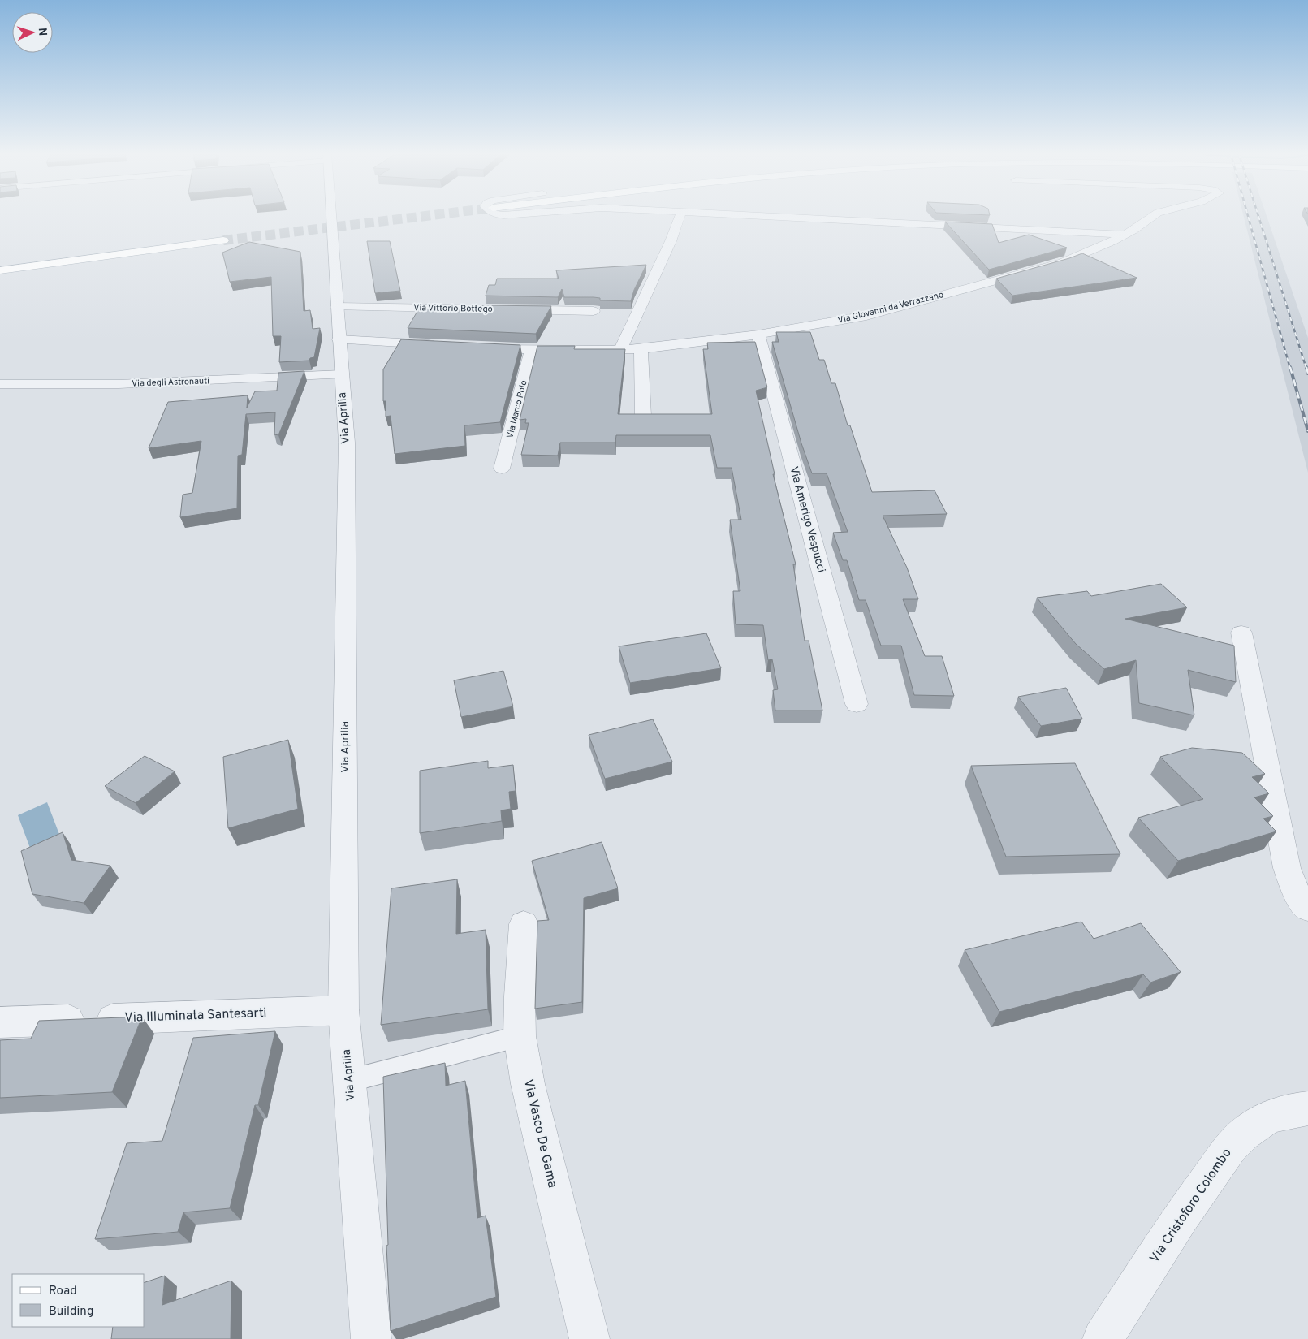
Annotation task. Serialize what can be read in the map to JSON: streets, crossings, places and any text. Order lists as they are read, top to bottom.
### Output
{
  "streets": {
    "street": [
      "Via Giovanni da Verrazzano",
      "Via Vittorio Bottego",
      "Via degli Astronauti",
      "Via Marco Polo",
      "Via Aprilia",
      "Via Amerigo Vespucci",
      "Via Illuminata Santesarti",
      "Via Vasco De Gama",
      "Via Cristoforo Colombo"
    ]
  },
  "crossings": [
    ["Via Giovanni da Verrazzano", "Via Marco Polo"],
    ["Via Giovanni da Verrazzano", "Via Amerigo Vespucci"],
    ["Via Vittorio Bottego", "Via Aprilia"],
    ["Via degli Astronauti", "Via Aprilia"],
    ["Via Aprilia", "Via Illuminata Santesarti"]
  ],
  "legend": ["Road", "Building"],
  "north": "right"
}
